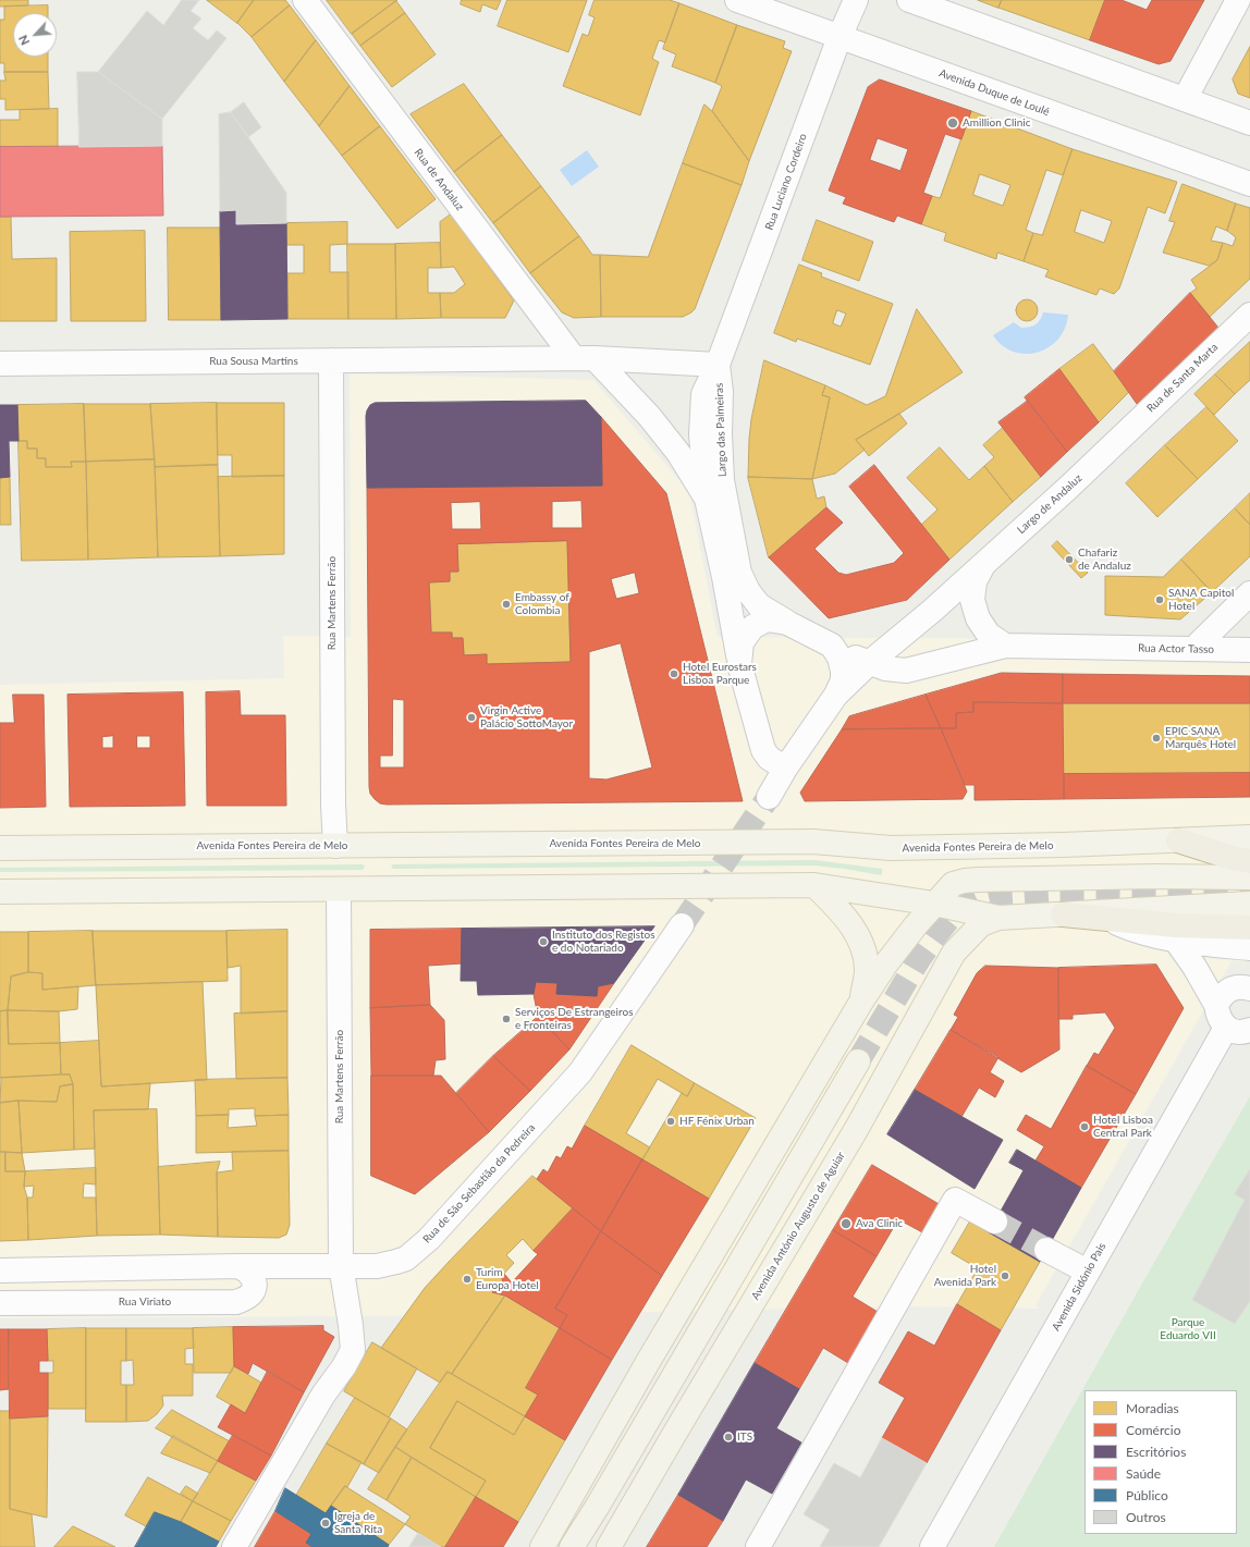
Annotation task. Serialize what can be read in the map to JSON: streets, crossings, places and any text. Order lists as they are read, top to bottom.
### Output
{
  "streets": {
    "main road": ["Avenida Fontes Pereira de Melo", "Avenida António Augusto de Aguiar"],
    "street": [
      "Avenida Duque de Loulé",
      "Rua de Andaluz",
      "Rua Luciano Cordeiro",
      "Rua Sousa Martins",
      "Rua de Santa Marta",
      "Largo das Palmeiras",
      "Largo de Andaluz",
      "Rua Martens Ferrão",
      "Rua Actor Tasso",
      "Rua de São Sebastião da Pedreira",
      "Avenida Sidónio Pais",
      "Rua Viriato"
    ]
  },
  "crossings": [
    ["Avenida Duque de Loulé", "Rua Luciano Cordeiro"],
    ["Rua de Andaluz", "Rua Sousa Martins"],
    ["Rua de Andaluz", "Largo das Palmeiras"],
    ["Rua Luciano Cordeiro", "Largo das Palmeiras"],
    ["Rua Sousa Martins", "Largo das Palmeiras"],
    ["Rua Sousa Martins", "Rua Martens Ferrão"],
    ["Rua de Santa Marta", "Largo de Andaluz"],
    ["Largo de Andaluz", "Rua Actor Tasso"],
    ["Rua Martens Ferrão", "Avenida Fontes Pereira de Melo"],
    ["Rua Martens Ferrão", "Rua de São Sebastião da Pedreira"]
  ],
  "parks": ["Parque Eduardo VII"],
  "places": [
    "Amillion Clinic",
    "Chafariz de Andaluz",
    "SANA Capitol Hotel",
    "Embassy of Colombia",
    "Hotel Eurostars Lisboa Parque",
    "Virgin Active Palácio SottoMayor",
    "EPIC SANA Marquês Hotel",
    "Instituto dos Registos e do Notariado",
    "Serviços De Estrangeiros e Fronteiras",
    "HF Fénix Urban",
    "Hotel Lisboa Central Park",
    "Ava Clinic",
    "Hotel Avenida Park",
    "Turim Europa Hotel",
    "ITS",
    "Igreja de Santa Rita"
  ],
  "legend": [
    "Moradias",
    "Comércio",
    "Escritórios",
    "Saúde",
    "Público",
    "Outros"
  ],
  "north": "bottom left"
}
